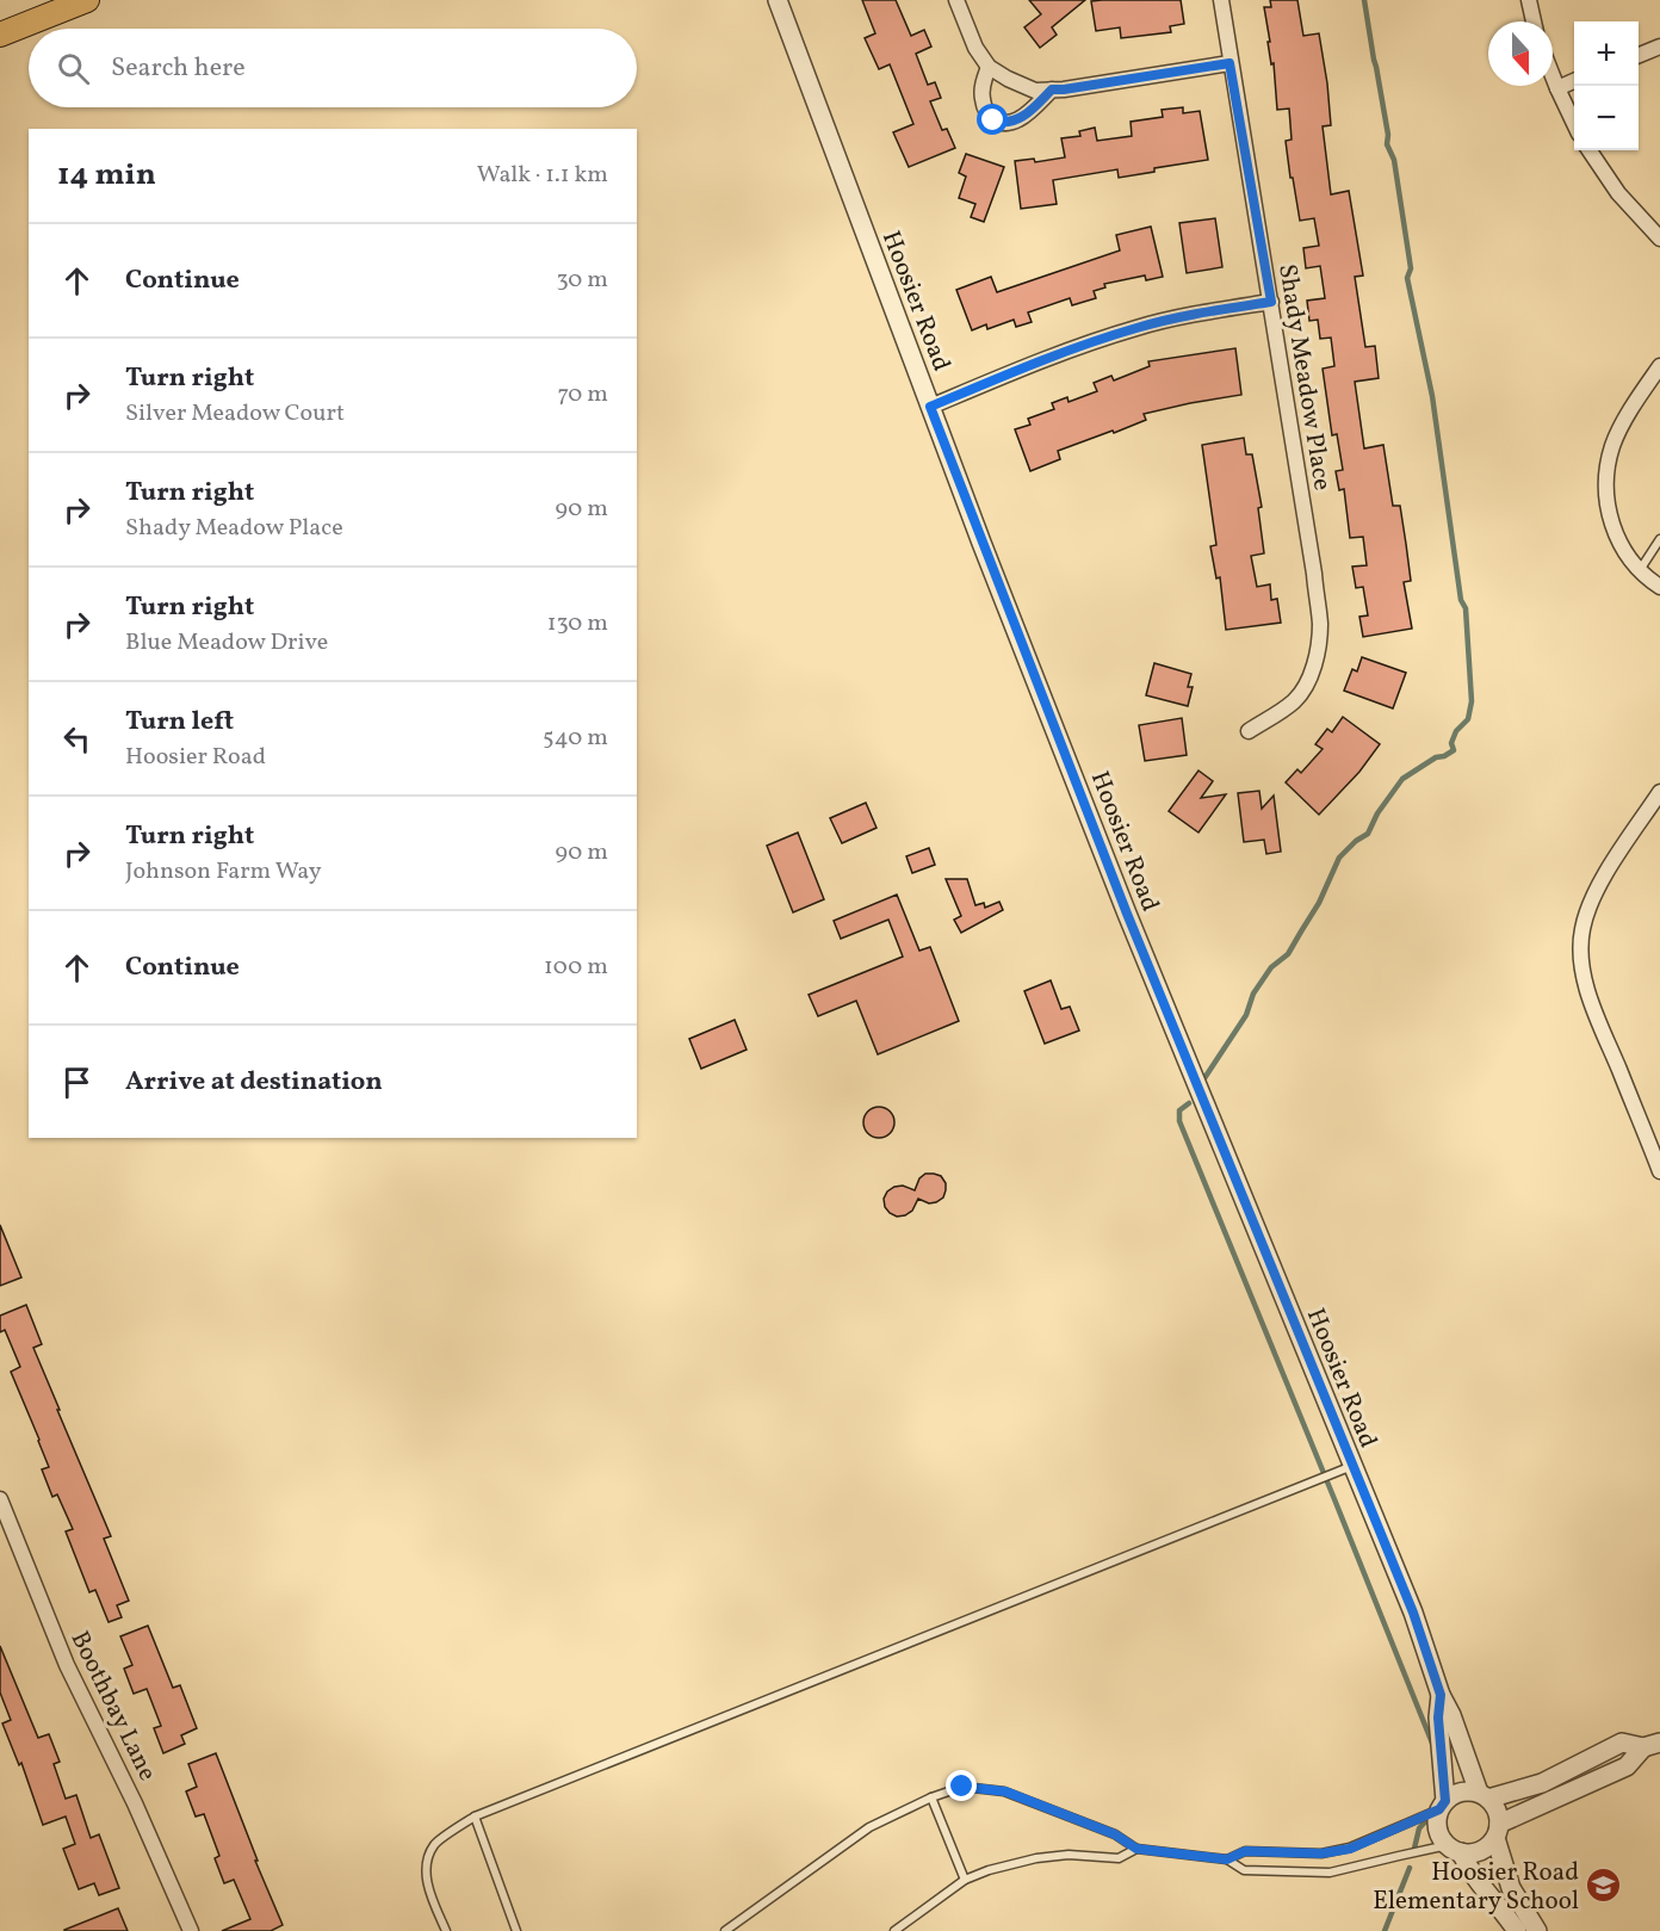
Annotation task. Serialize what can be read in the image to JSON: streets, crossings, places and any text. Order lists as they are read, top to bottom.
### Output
{
  "streets": {
    "street": ["Hoosier Road", "Shady Meadow Place", "Boothbay Lane"]
  },
  "places": {
    "school or university": ["Hoosier Road Elementary School"]
  },
  "north": "bottom",
  "page": {
    "map_buttons": ["+", "−"],
    "search": "Search here",
    "heading": ["14 min", "Walk · 1.1 km"],
    "list": [
      ["Continue", "30 m"],
      ["Turn right", "Silver Meadow Court", "70 m"],
      ["Turn right", "Shady Meadow Place", "90 m"],
      ["Turn right", "Blue Meadow Drive", "130 m"],
      ["Turn left", "Hoosier Road", "540 m"],
      ["Turn right", "Johnson Farm Way", "90 m"],
      ["Continue", "100 m"],
      "Arrive at destination"
    ]
  }
}
